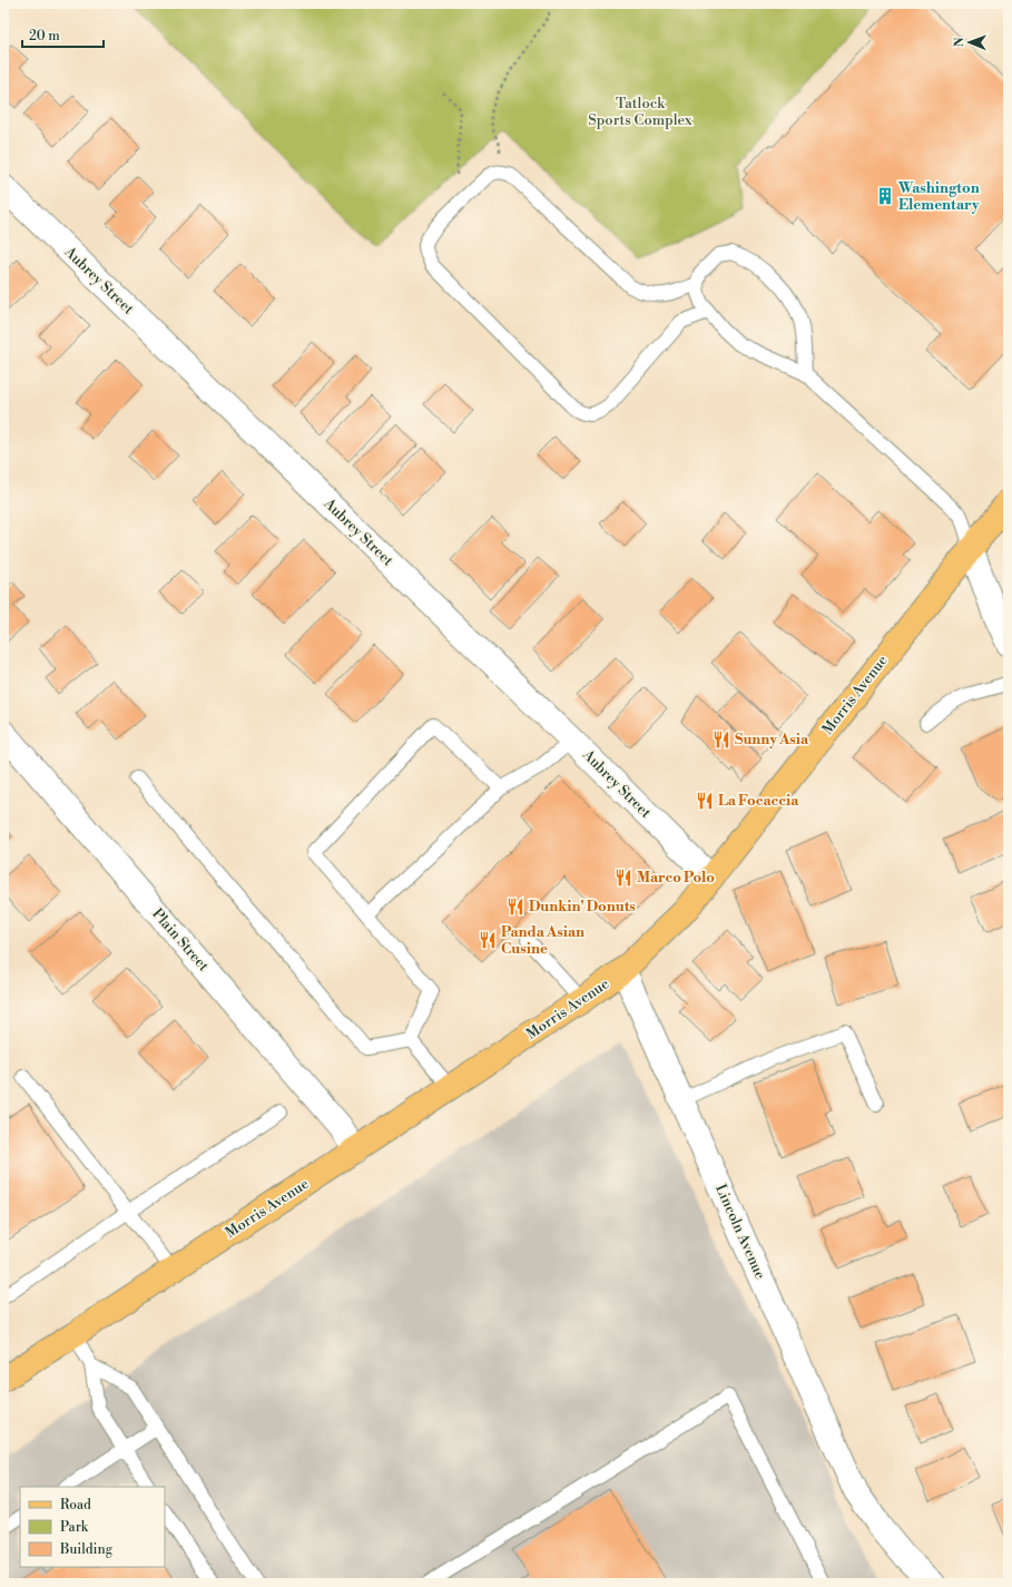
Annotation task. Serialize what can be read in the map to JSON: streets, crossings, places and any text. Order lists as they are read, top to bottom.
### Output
{
  "streets": {
    "main road": ["Morris Avenue"],
    "street": ["Aubrey Street", "Plain Street", "Lincoln Avenue"]
  },
  "crossings": [
    ["Aubrey Street", "Morris Avenue"],
    ["Morris Avenue", "Plain Street"],
    ["Morris Avenue", "Lincoln Avenue"]
  ],
  "parks": ["Tatlock Sports Complex"],
  "places": {
    "building": ["Washington Elementary"],
    "restaurant": [
      "Sunny Asia",
      "La Focaccia",
      "Marco Polo",
      "Dunkin' Donuts",
      "Panda Asian Cusine"
    ]
  },
  "legend": ["Road", "Park", "Building"],
  "scale_bar": "20 m",
  "north": "left"
}
